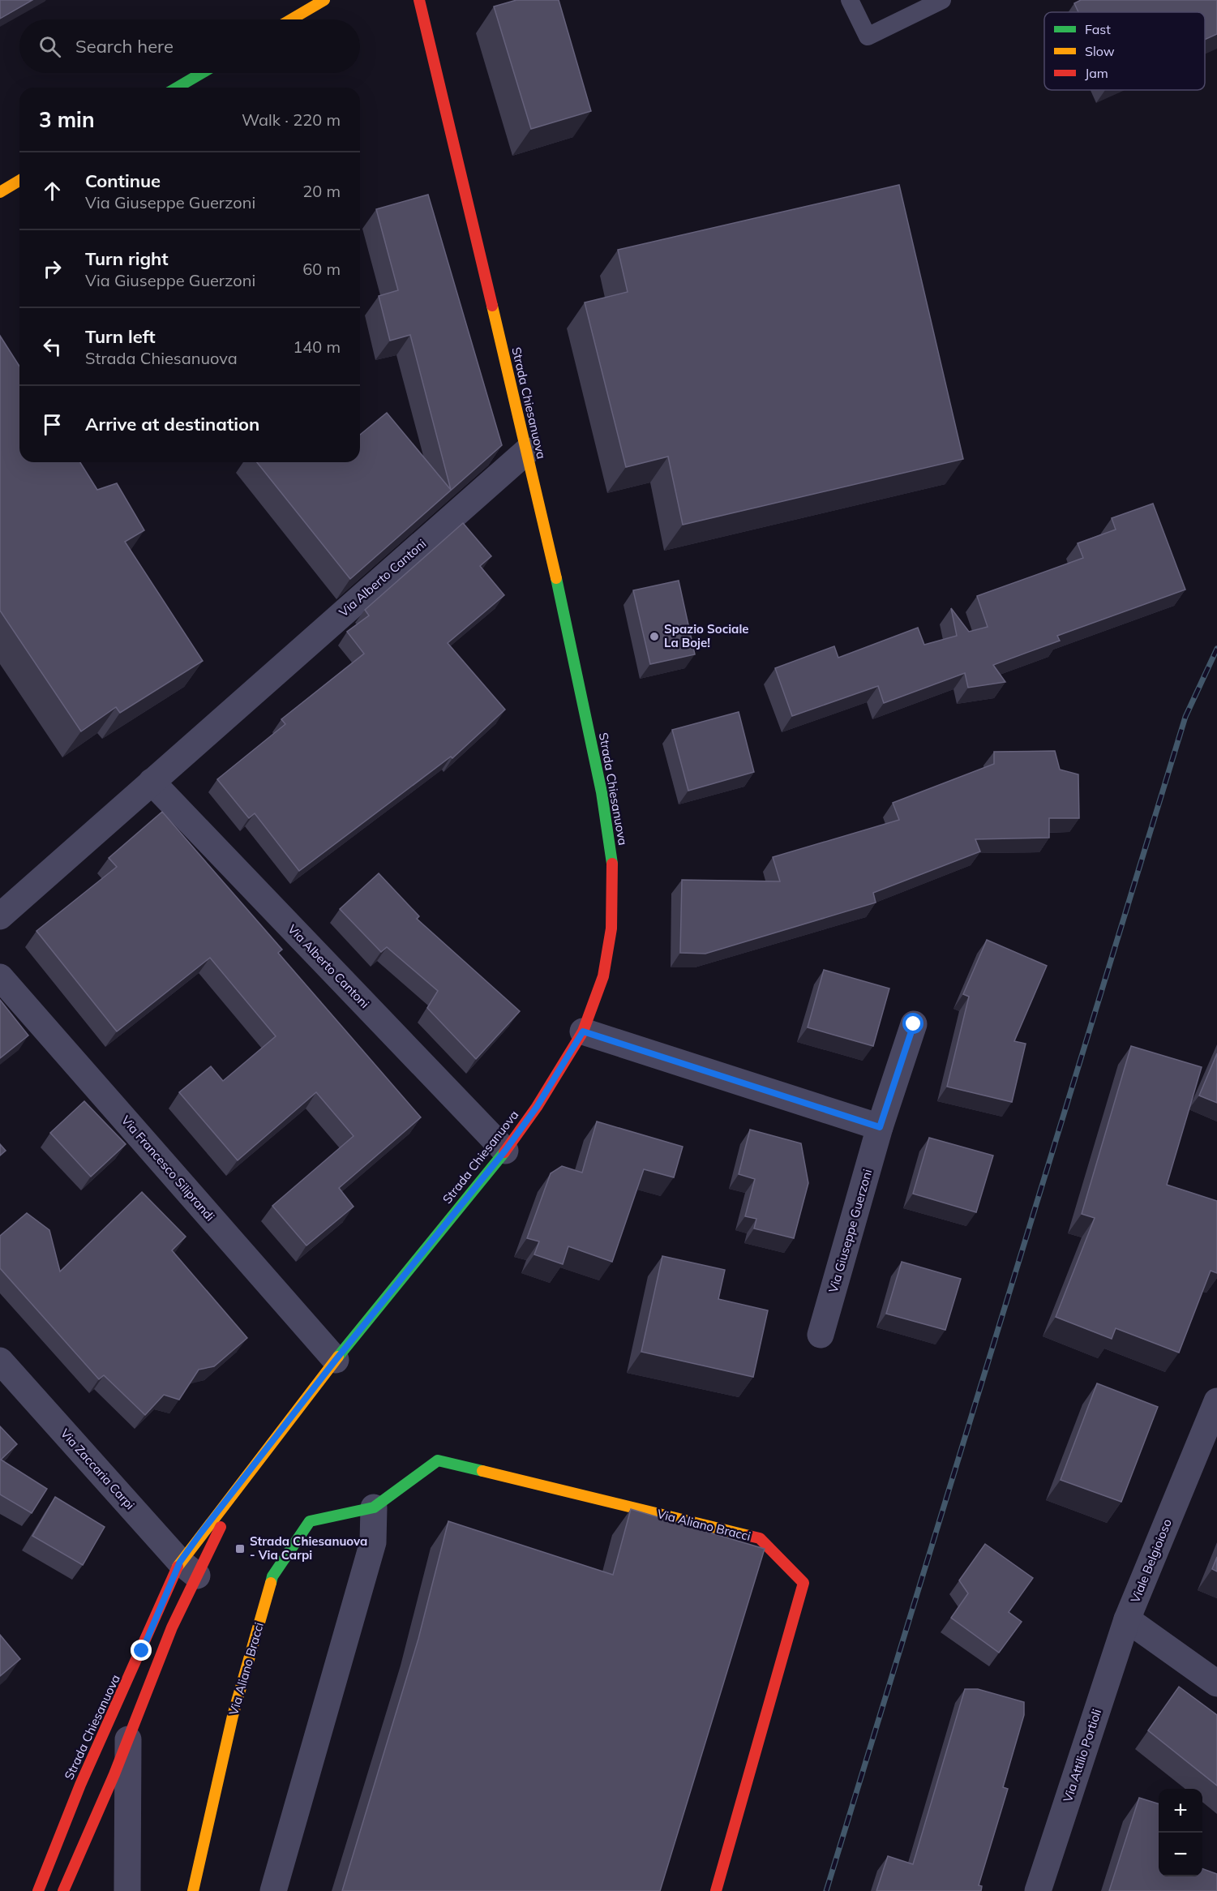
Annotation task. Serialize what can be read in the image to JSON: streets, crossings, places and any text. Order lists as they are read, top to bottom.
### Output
{
  "streets": {
    "main road": ["Strada Chiesanuova", "Via Aliano Bracci"],
    "street": [
      "Via Alberto Cantoni",
      "Via Francesco Siliprandi",
      "Via Giuseppe Guerzoni",
      "Via Zaccaria Carpi",
      "Viale Belgioioso",
      "Via Attilio Portioli"
    ]
  },
  "crossings": [
    ["Strada Chiesanuova", "Via Alberto Cantoni"],
    ["Strada Chiesanuova", "Via Francesco Siliprandi"],
    ["Strada Chiesanuova", "Via Zaccaria Carpi"],
    ["Viale Belgioioso", "Via Attilio Portioli"]
  ],
  "places": {
    "other": ["Spazio Sociale La Boje!"],
    "transit": ["Strada Chiesanuova - Via Carpi"]
  },
  "legend": ["Fast", "Slow", "Jam"],
  "page": {
    "search": "Search here",
    "heading": ["3 min", "Walk · 220 m"],
    "list": [
      ["Continue", "Via Giuseppe Guerzoni", "20 m"],
      ["Turn right", "Via Giuseppe Guerzoni", "60 m"],
      ["Turn left", "Strada Chiesanuova", "140 m"],
      "Arrive at destination"
    ],
    "map_buttons": ["+", "−"]
  }
}
